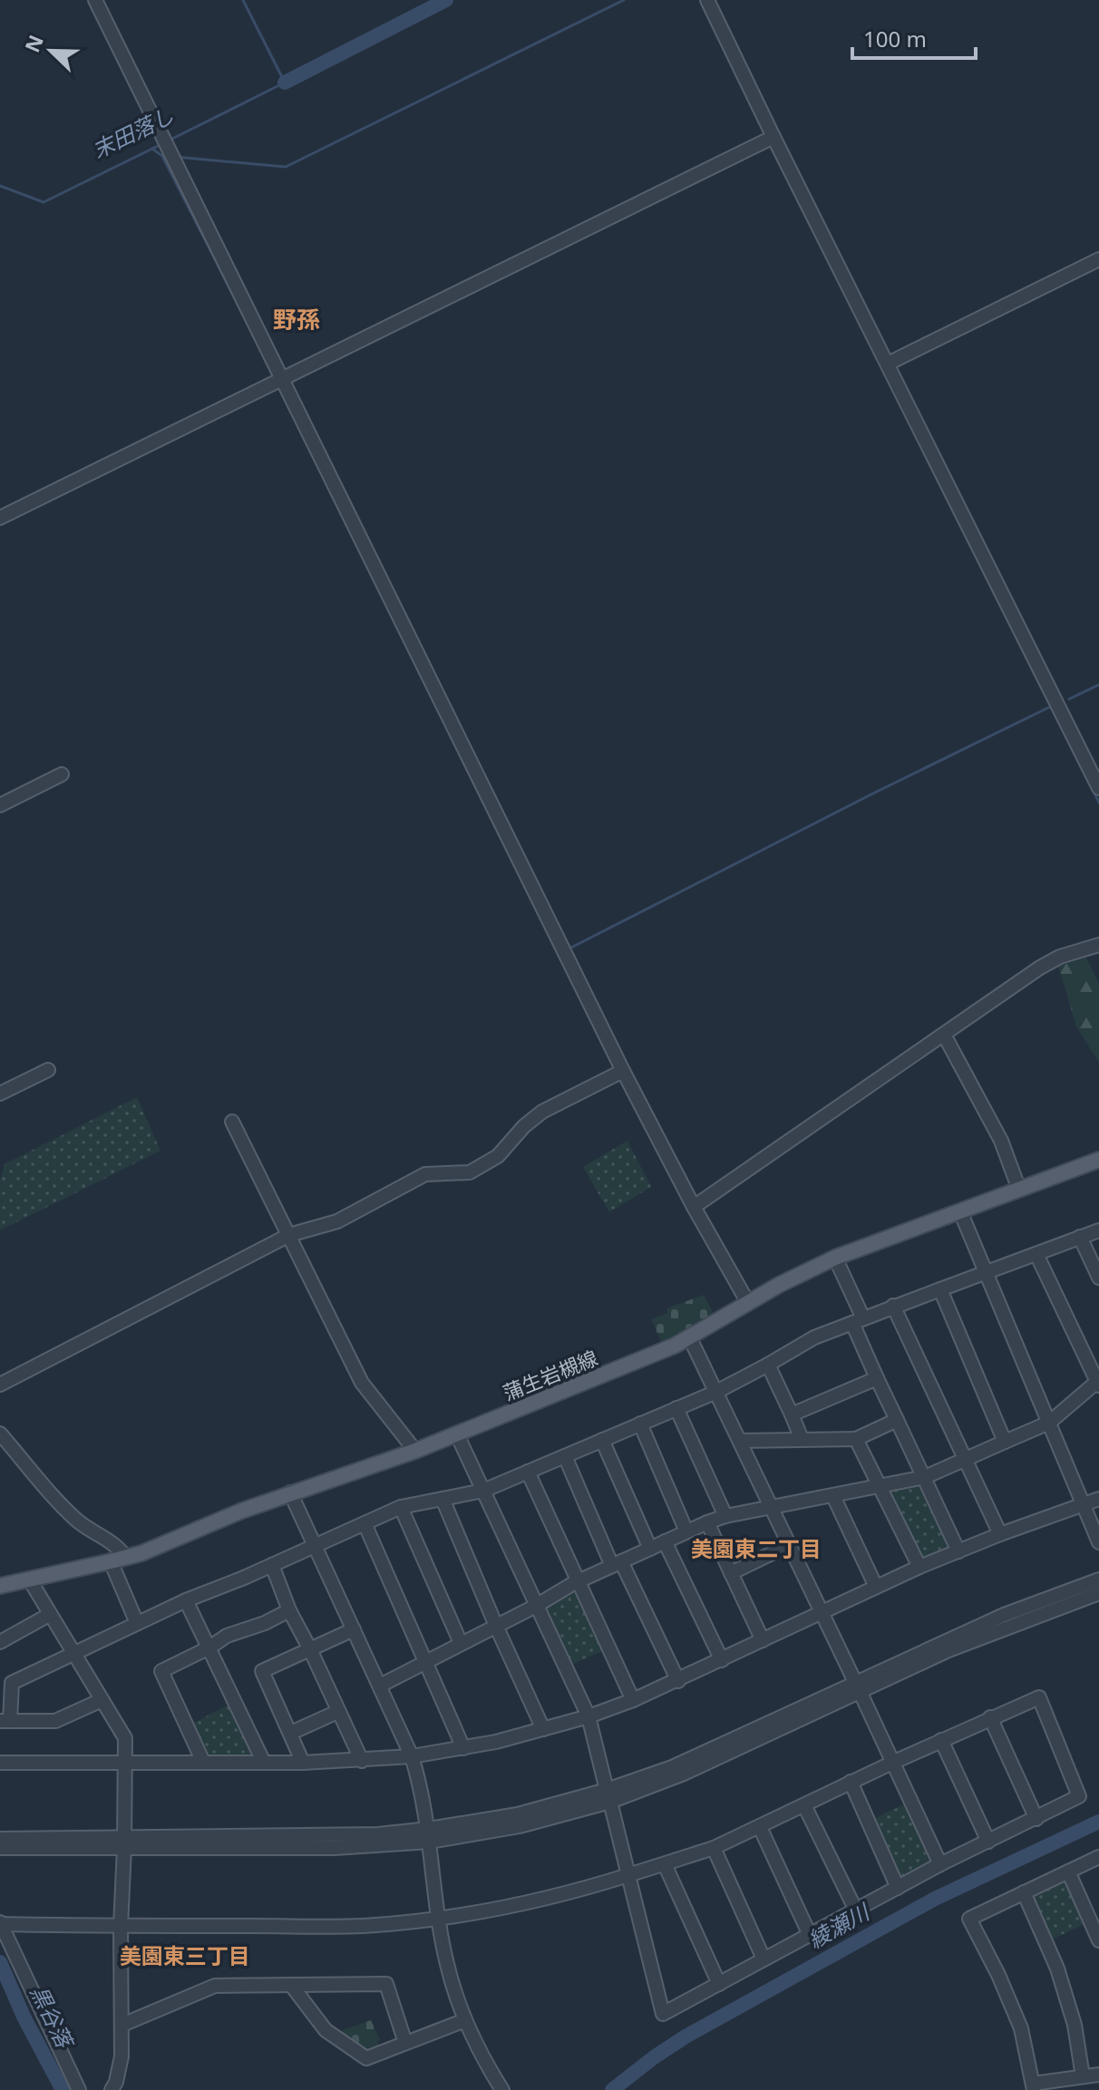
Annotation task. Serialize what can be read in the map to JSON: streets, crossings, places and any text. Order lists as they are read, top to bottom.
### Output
{
  "streets": {
    "main road": ["蒲生岩槻線"]
  },
  "districts": ["野孫", "美園東二丁目", "美園東三丁目"],
  "water": ["末田落し", "綾瀬川", "黒谷落"],
  "scale_bar": "100 m",
  "north": "top left"
}
